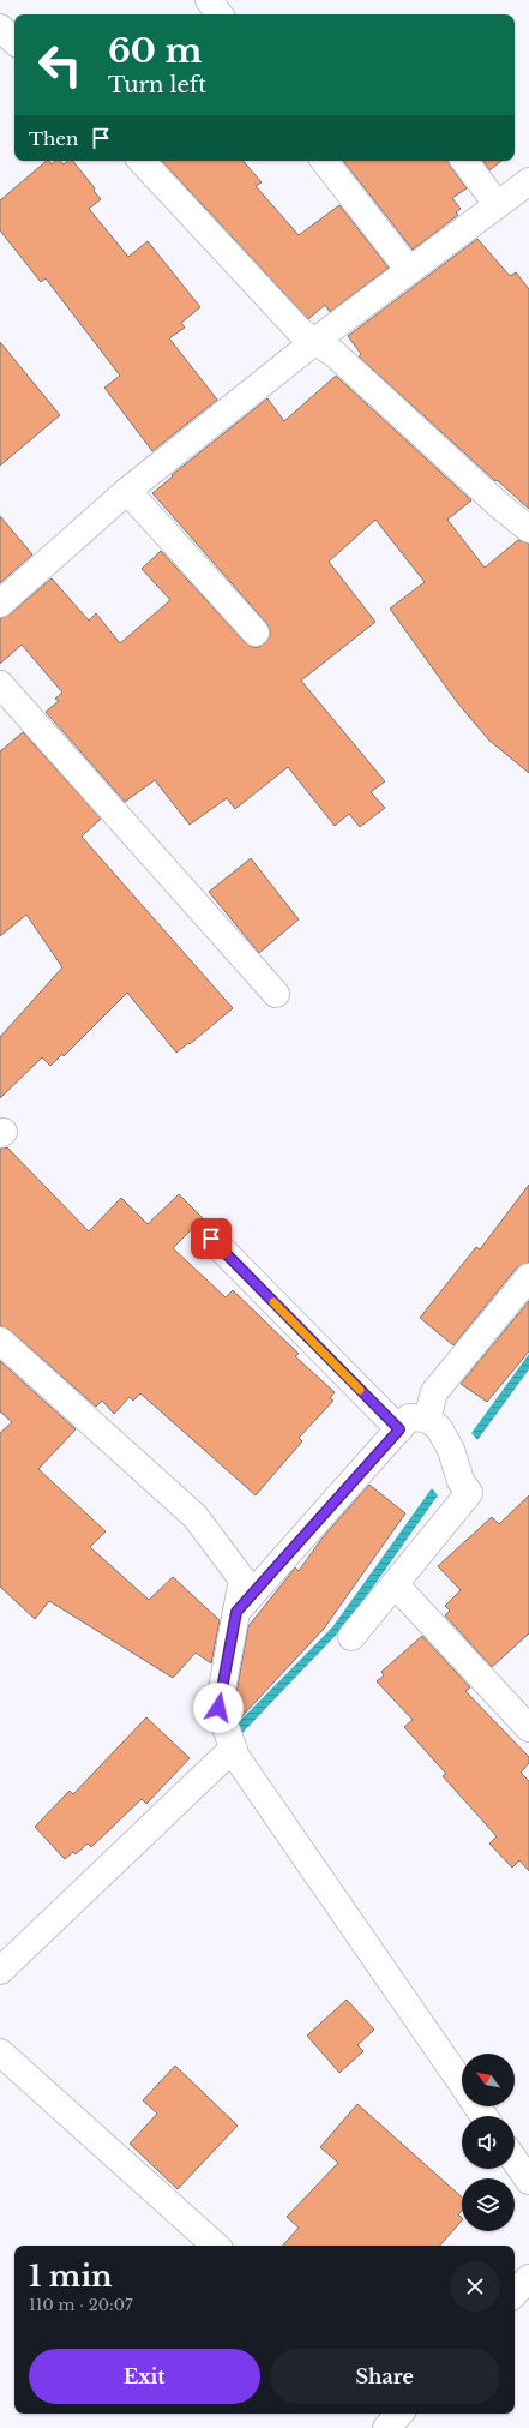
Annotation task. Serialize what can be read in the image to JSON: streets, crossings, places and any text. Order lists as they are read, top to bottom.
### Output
{
  "north": "top left",
  "page": {
    "turn": ["60 m", "Turn left"],
    "then": "Then",
    "heading": ["1 min", "110 m · 20:07"],
    "buttons": ["Exit", "Share"]
  }
}
